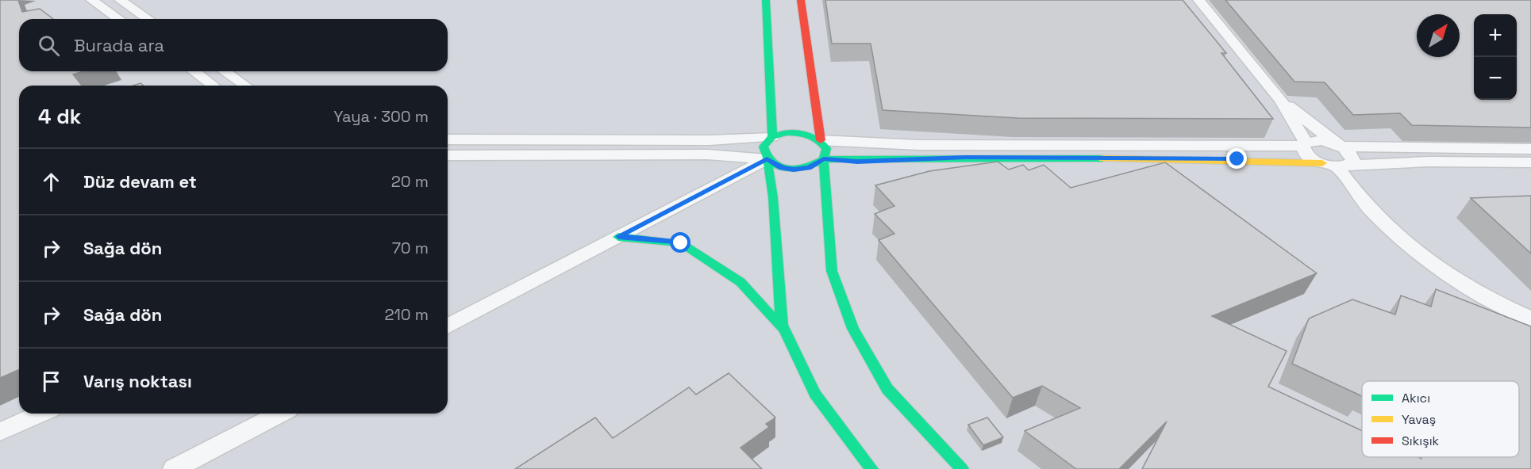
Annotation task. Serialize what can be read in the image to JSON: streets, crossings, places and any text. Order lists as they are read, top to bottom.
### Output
{
  "legend": ["Akıcı", "Yavaş", "Sıkışık"],
  "north": "top right",
  "page": {
    "map_buttons": ["+", "−"],
    "search": "Burada ara",
    "heading": ["4 dk", "Yaya · 300 m"],
    "list": [
      ["Düz devam et", "20 m"],
      ["Sağa dön", "70 m"],
      ["Sağa dön", "210 m"],
      "Varış noktası"
    ]
  }
}
